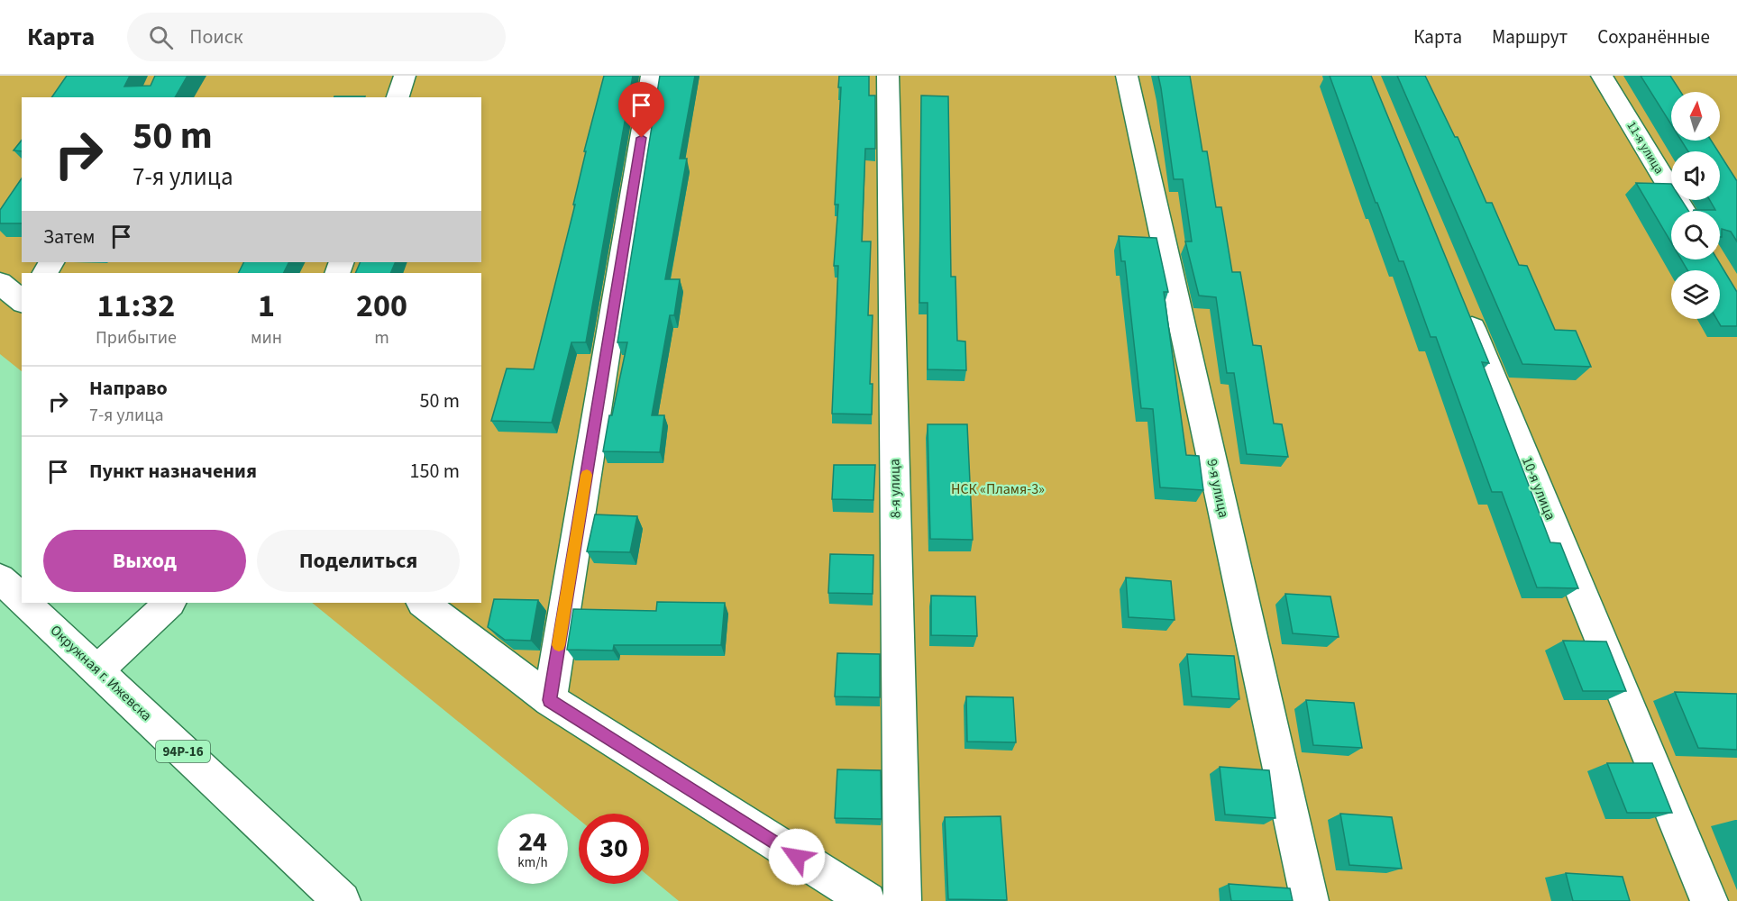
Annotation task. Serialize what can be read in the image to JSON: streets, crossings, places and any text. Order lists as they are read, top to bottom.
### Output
{
  "streets": {
    "street": [
      "11-я улица",
      "8-я улица",
      "9-я улица",
      "10-я улица",
      "Окружная г. Ижевска",
      "94Р-16"
    ]
  },
  "parks": ["НСК «Пламя-3»"],
  "north": "top",
  "page": {
    "header": "Карта",
    "search": "Поиск",
    "nav": ["Карта", "Маршрут", "Сохранённые"],
    "turn": ["50 m", "7-я улица"],
    "then": "Затем",
    "eta": [
      "11:32",
      "Прибытие",
      "1",
      "мин",
      "200",
      "m"
    ],
    "list": [
      {
        "name": "Направо",
        "note": "7-я улица",
        "value": "50 m"
      },
      {
        "name": "Пункт назначения",
        "value": "150 m"
      }
    ],
    "buttons": ["Выход", "Поделиться"],
    "speed": "24 km/h",
    "limit": "30"
  }
}
